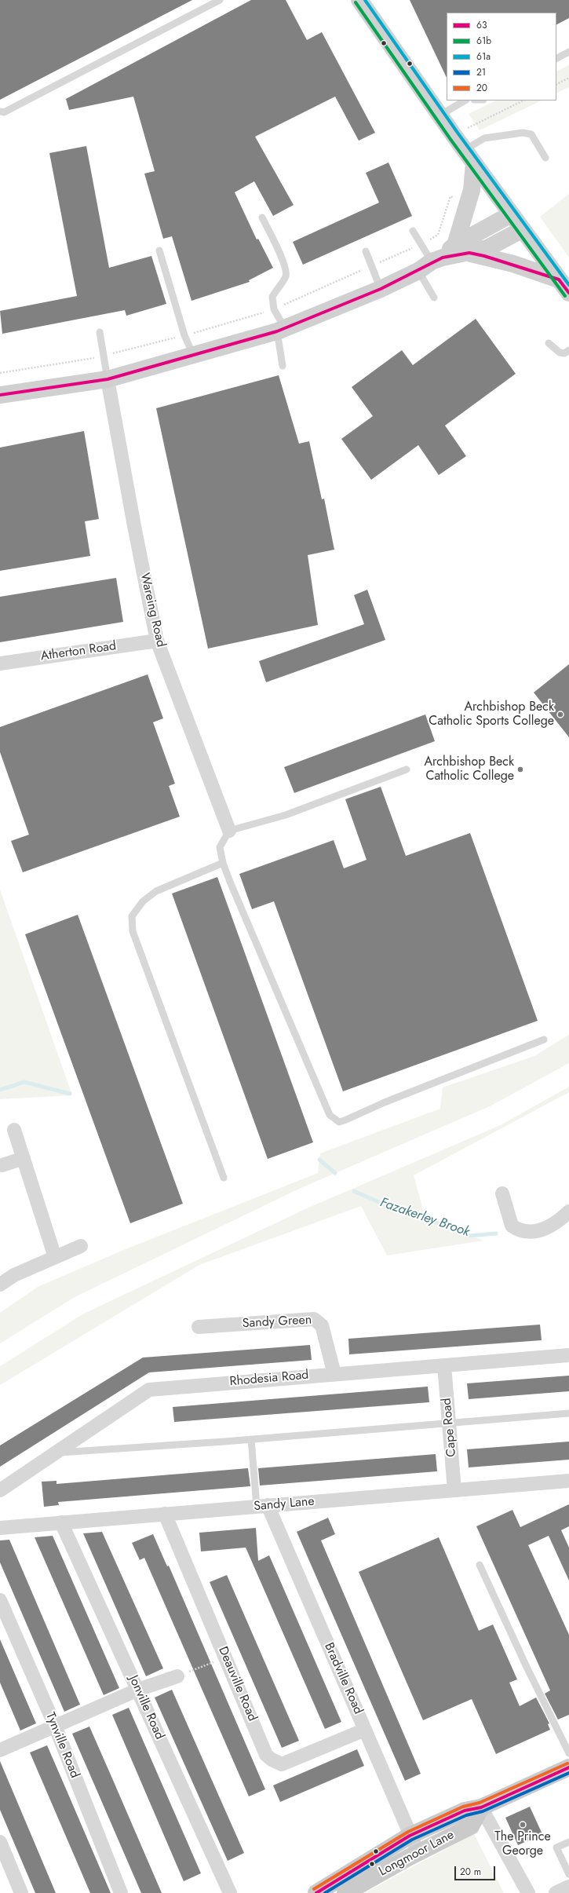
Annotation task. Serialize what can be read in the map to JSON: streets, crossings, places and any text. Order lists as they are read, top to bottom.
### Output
{
  "streets": {
    "main road": ["Longmoor Lane"],
    "street": [
      "Wareing Road",
      "Atherton Road",
      "Sandy Green",
      "Rhodesia Road",
      "Cape Road",
      "Sandy Lane",
      "Bradville Road",
      "Deauville Road",
      "Jonville Road",
      "Tynville Road"
    ]
  },
  "crossings": [
    ["Wareing Road", "Atherton Road"],
    ["Sandy Green", "Rhodesia Road"],
    ["Rhodesia Road", "Cape Road"],
    ["Cape Road", "Sandy Lane"],
    ["Sandy Lane", "Bradville Road"],
    ["Sandy Lane", "Deauville Road"],
    ["Sandy Lane", "Jonville Road"],
    ["Bradville Road", "Deauville Road"],
    ["Bradville Road", "Longmoor Lane"]
  ],
  "water": ["Fazakerley Brook"],
  "places": ["Archbishop Beck Catholic Sports College", "Archbishop Beck Catholic College", "The Prince George"],
  "lines": [
    "transit line 61a",
    "transit line 61b",
    "transit line 63",
    "transit line 20",
    "transit line 21"
  ],
  "legend": [
    "63",
    "61b",
    "61a",
    "21",
    "20"
  ],
  "scale_bar": "20 m"
}
